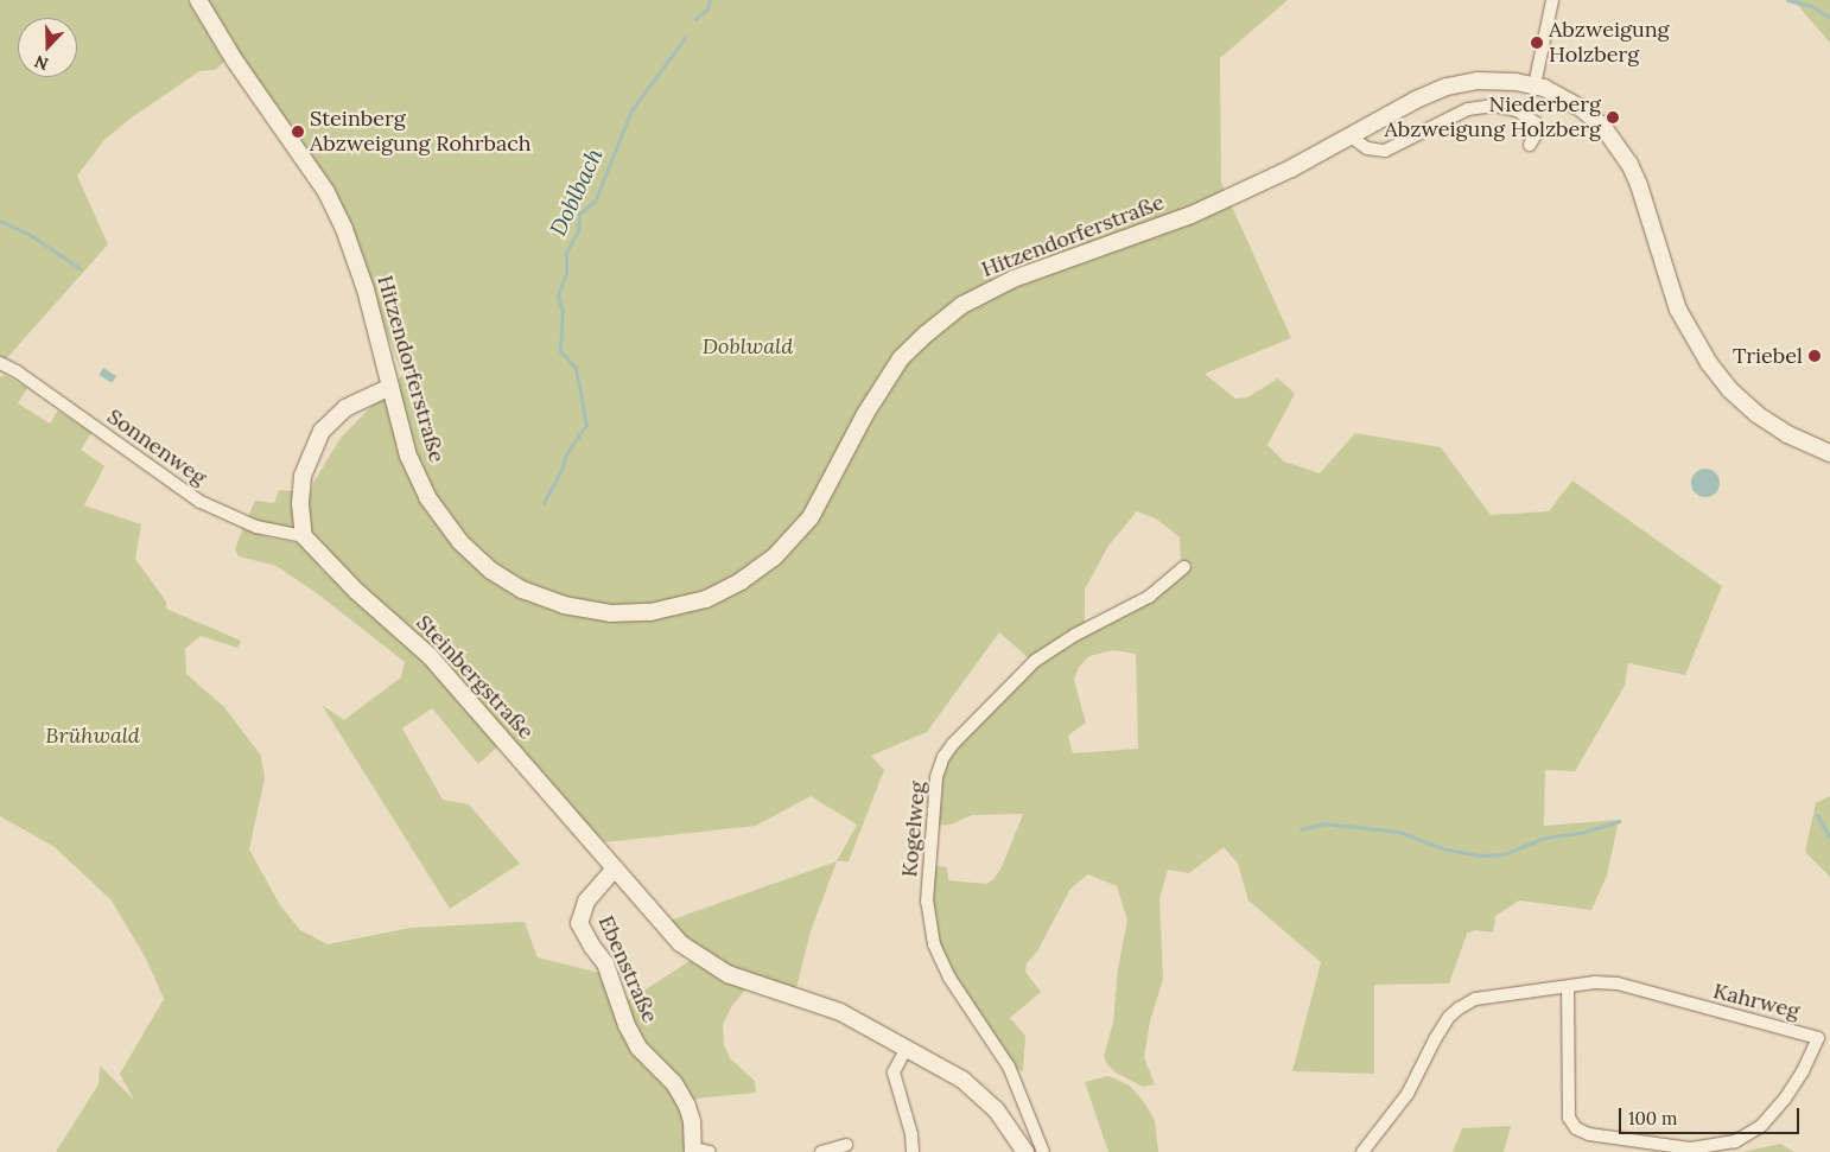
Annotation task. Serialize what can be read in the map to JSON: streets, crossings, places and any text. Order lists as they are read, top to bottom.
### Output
{
  "streets": {
    "main road": ["Hitzendorferstraße", "Steinbergstraße", "Ebenstraße"],
    "street": ["Sonnenweg", "Kogelweg", "Kahrweg"]
  },
  "crossings": [
    ["Sonnenweg", "Steinbergstraße"],
    ["Steinbergstraße", "Ebenstraße"]
  ],
  "water": ["Doblbach"],
  "parks": ["Doblwald", "Brühwald"],
  "places": [
    "Abzweigung Holzberg",
    "Niederberg Abzweigung Holzberg",
    "Steinberg Abzweigung Rohrbach",
    "Triebel"
  ],
  "scale_bar": "100 m",
  "north": "bottom"
}
